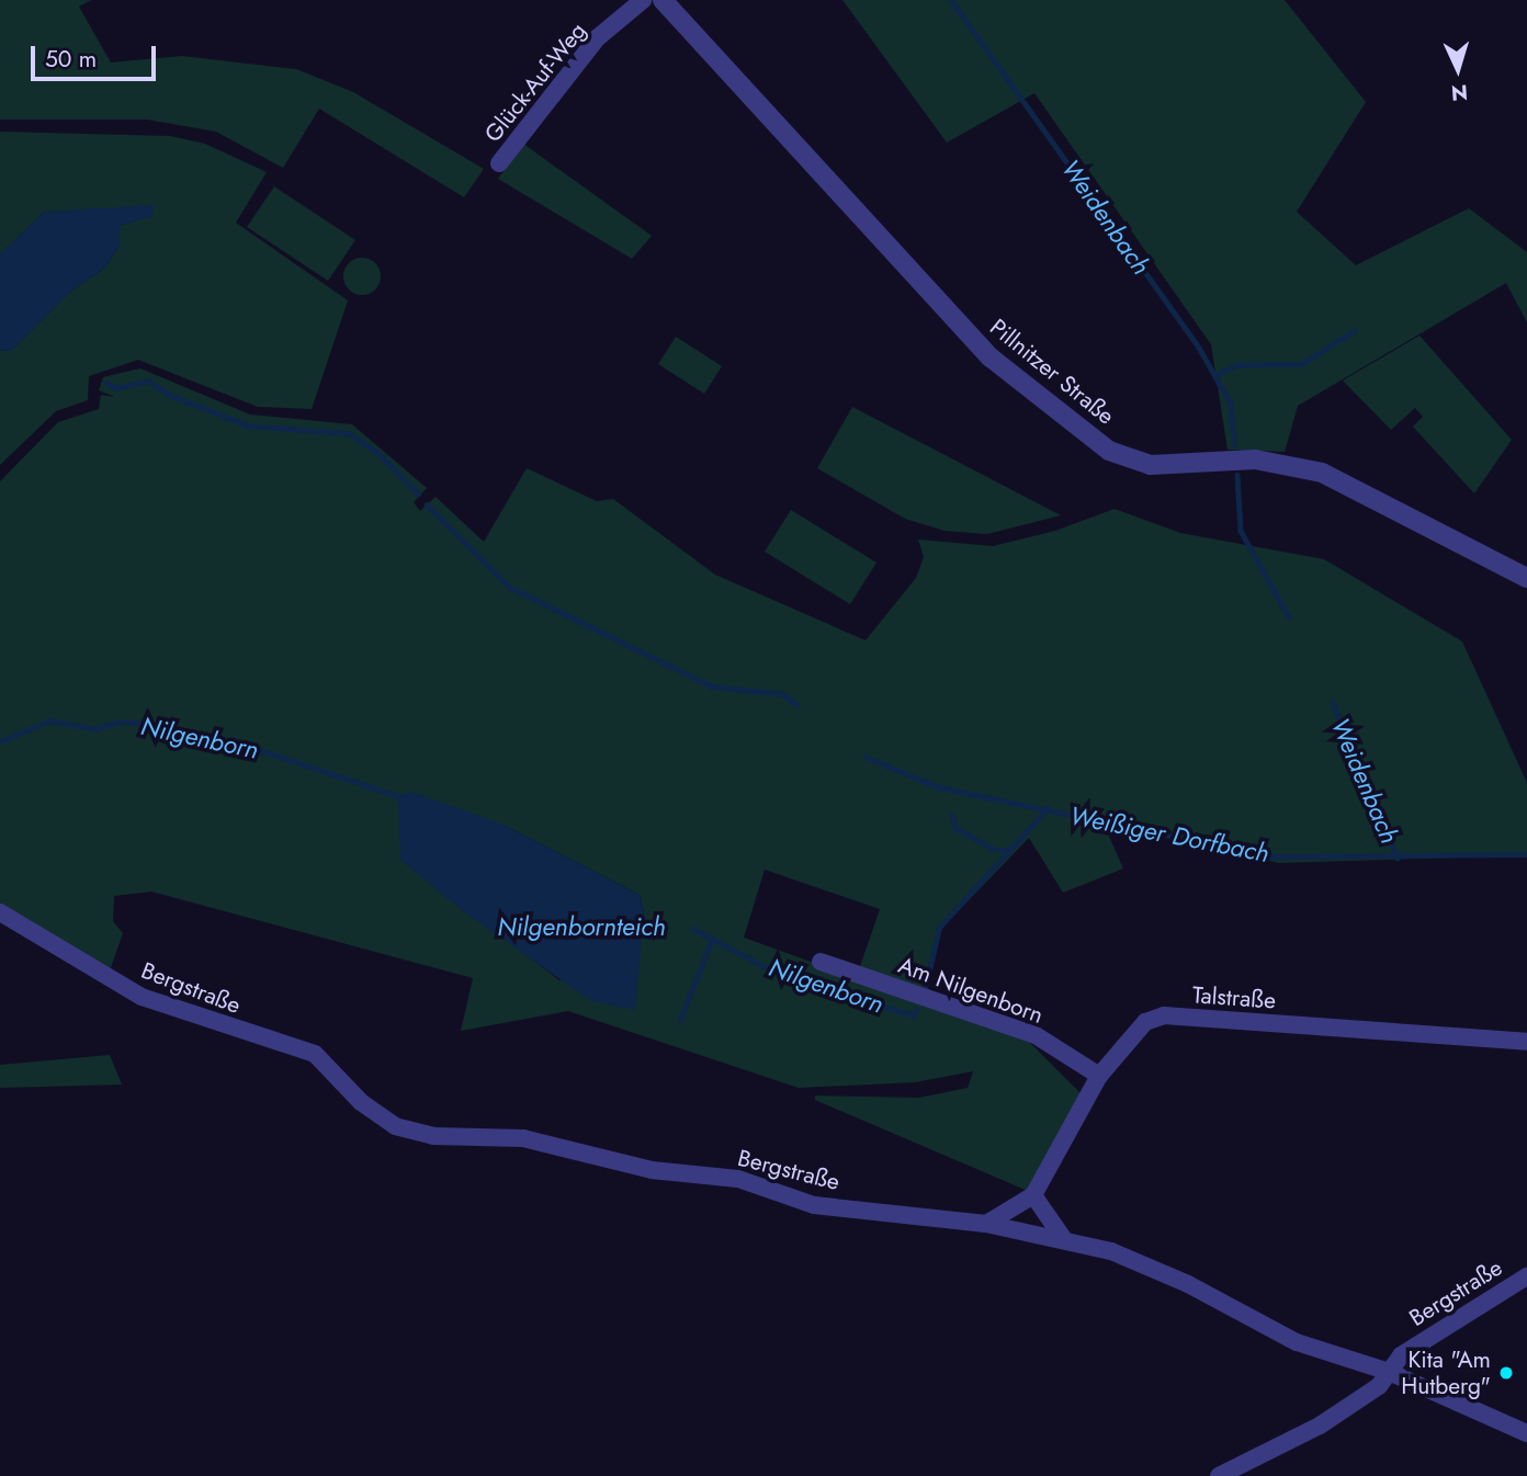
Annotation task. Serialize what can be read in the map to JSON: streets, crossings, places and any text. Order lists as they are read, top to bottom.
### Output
{
  "streets": {
    "street": [
      "Glück-Auf-Weg",
      "Pillnitzer Straße",
      "Bergstraße",
      "Am Nilgenborn",
      "Talstraße"
    ]
  },
  "crossings": [
    ["Am Nilgenborn", "Talstraße"]
  ],
  "water": [
    "Weidenbach",
    "Nilgenborn",
    "Weißiger Dorfbach",
    "Nilgenbornteich"
  ],
  "places": ["Kita \"Am Hutberg\""],
  "scale_bar": "50 m",
  "north": "bottom"
}
